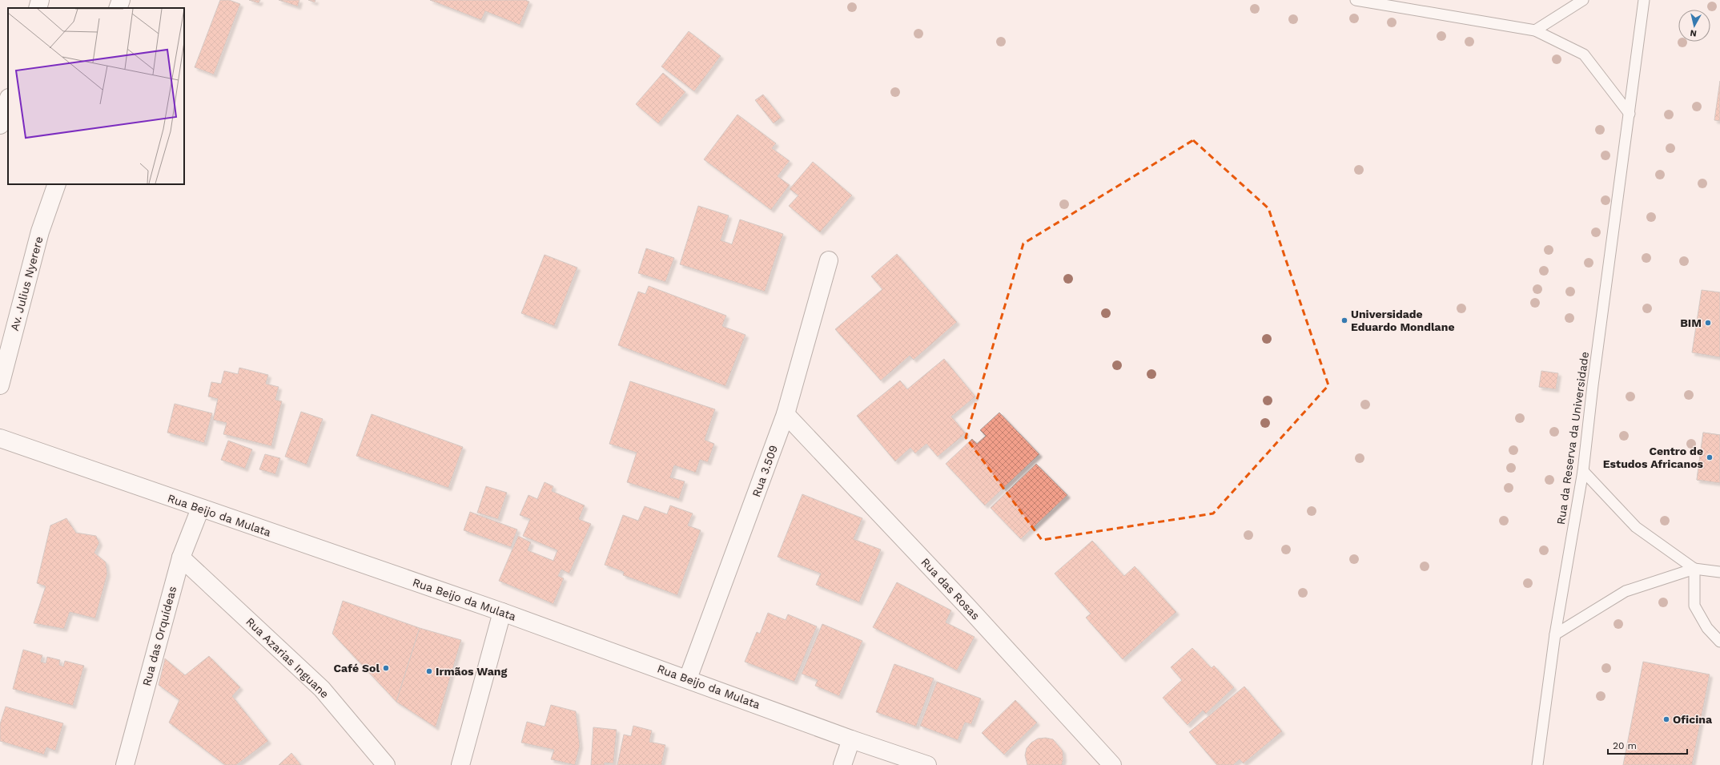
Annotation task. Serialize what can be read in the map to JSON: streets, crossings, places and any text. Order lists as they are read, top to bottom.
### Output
{
  "streets": {
    "street": [
      "Av. Julius Nyerere",
      "Rua 3.509",
      "Rua Beijo da Mulata",
      "Rua das Rosas",
      "Rua das Orquídeas",
      "Rua Azarias Inguane"
    ],
    "lane": ["Rua da Reserva da Universidade"]
  },
  "crossings": [
    ["Rua 3.509", "Rua Beijo da Mulata"],
    ["Rua 3.509", "Rua das Rosas"],
    ["Rua Beijo da Mulata", "Rua das Orquídeas"],
    ["Rua das Orquídeas", "Rua Azarias Inguane"]
  ],
  "places": [
    "Universidade Eduardo Mondlane",
    "BIM",
    "Centro de Estudos Africanos",
    "Café Sol",
    "Irmãos Wang",
    "Oficina"
  ],
  "scale_bar": "20 m",
  "north": "bottom"
}
